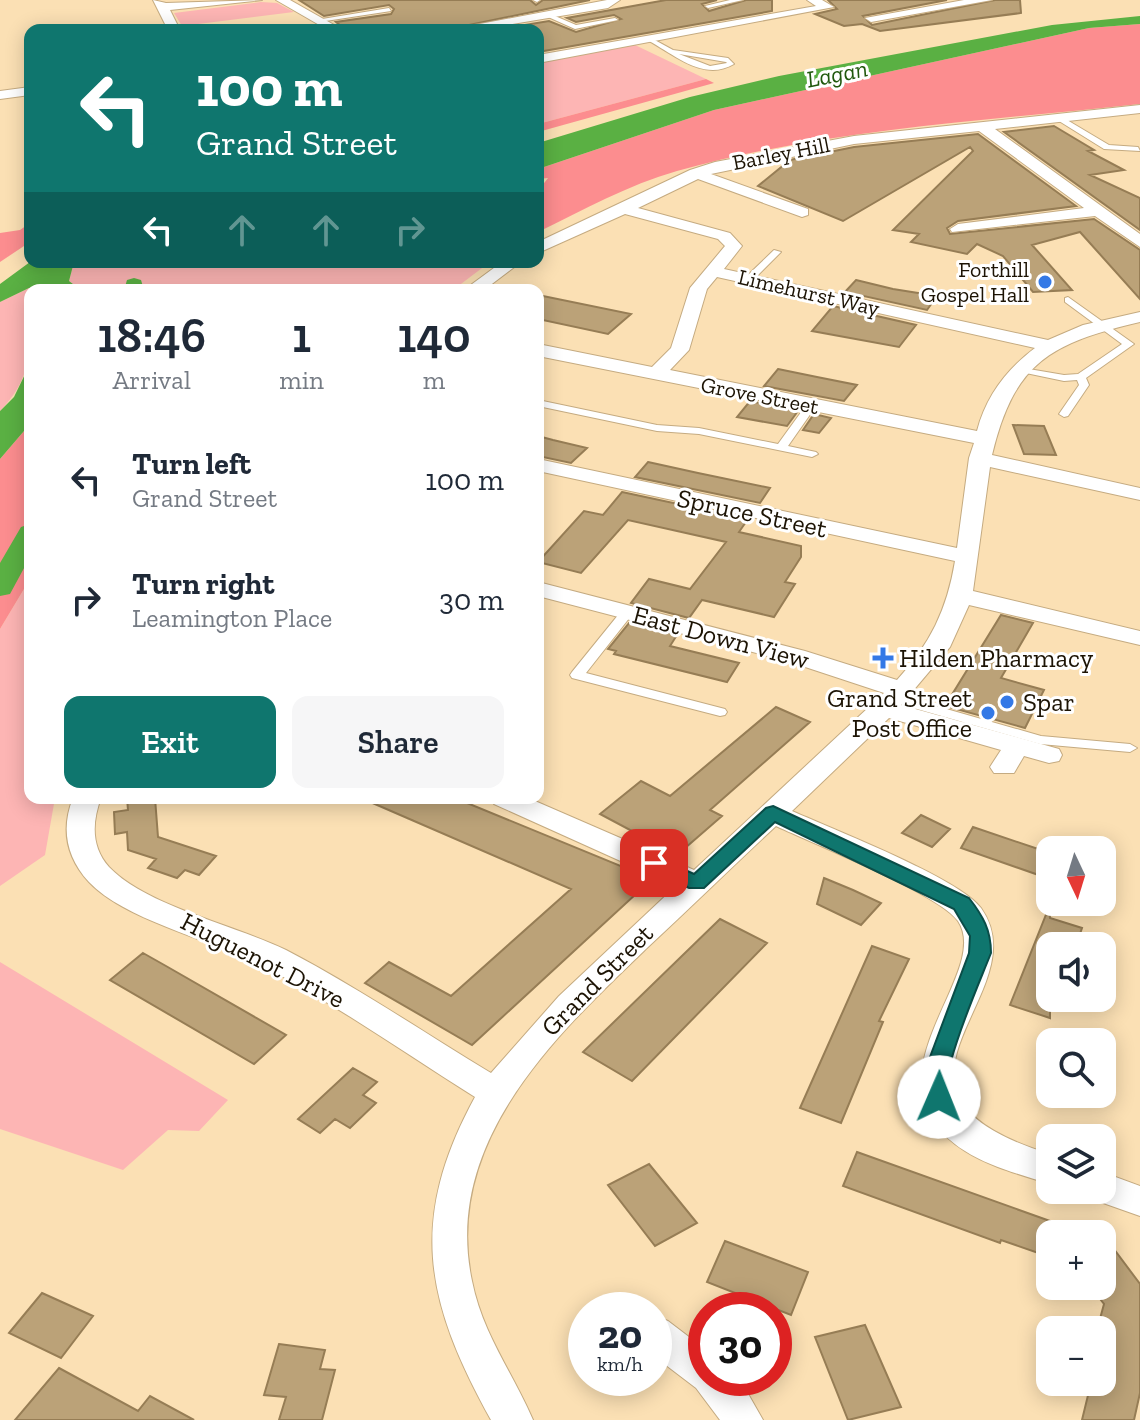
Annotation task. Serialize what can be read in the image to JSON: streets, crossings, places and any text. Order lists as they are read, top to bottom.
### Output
{
  "streets": {
    "street": [
      "Barley Hill",
      "Limehurst Way",
      "Grove Street",
      "Spruce Street",
      "East Down View",
      "Huguenot Drive",
      "Grand Street"
    ]
  },
  "crossings": [
    ["Limehurst Way", "Grand Street"],
    ["Grove Street", "Grand Street"],
    ["Spruce Street", "Grand Street"],
    ["East Down View", "Grand Street"],
    ["Huguenot Drive", "Grand Street"]
  ],
  "water": ["Lagan"],
  "places": {
    "other": ["Forthill Gospel Hall", "Spar", "Grand Street Post Office"],
    "health": ["Hilden Pharmacy"]
  },
  "north": "bottom",
  "page": {
    "turn": ["100 m", "Grand Street"],
    "eta": [
      "18:46",
      "Arrival",
      "1",
      "min",
      "140",
      "m"
    ],
    "list": [
      {
        "name": "Turn left",
        "note": "Grand Street",
        "value": "100 m"
      },
      {
        "name": "Turn right",
        "note": "Leamington Place",
        "value": "30 m"
      }
    ],
    "buttons": ["Exit", "Share"],
    "map_buttons": ["+", "−"],
    "speed": "20 km/h",
    "limit": "30"
  }
}
